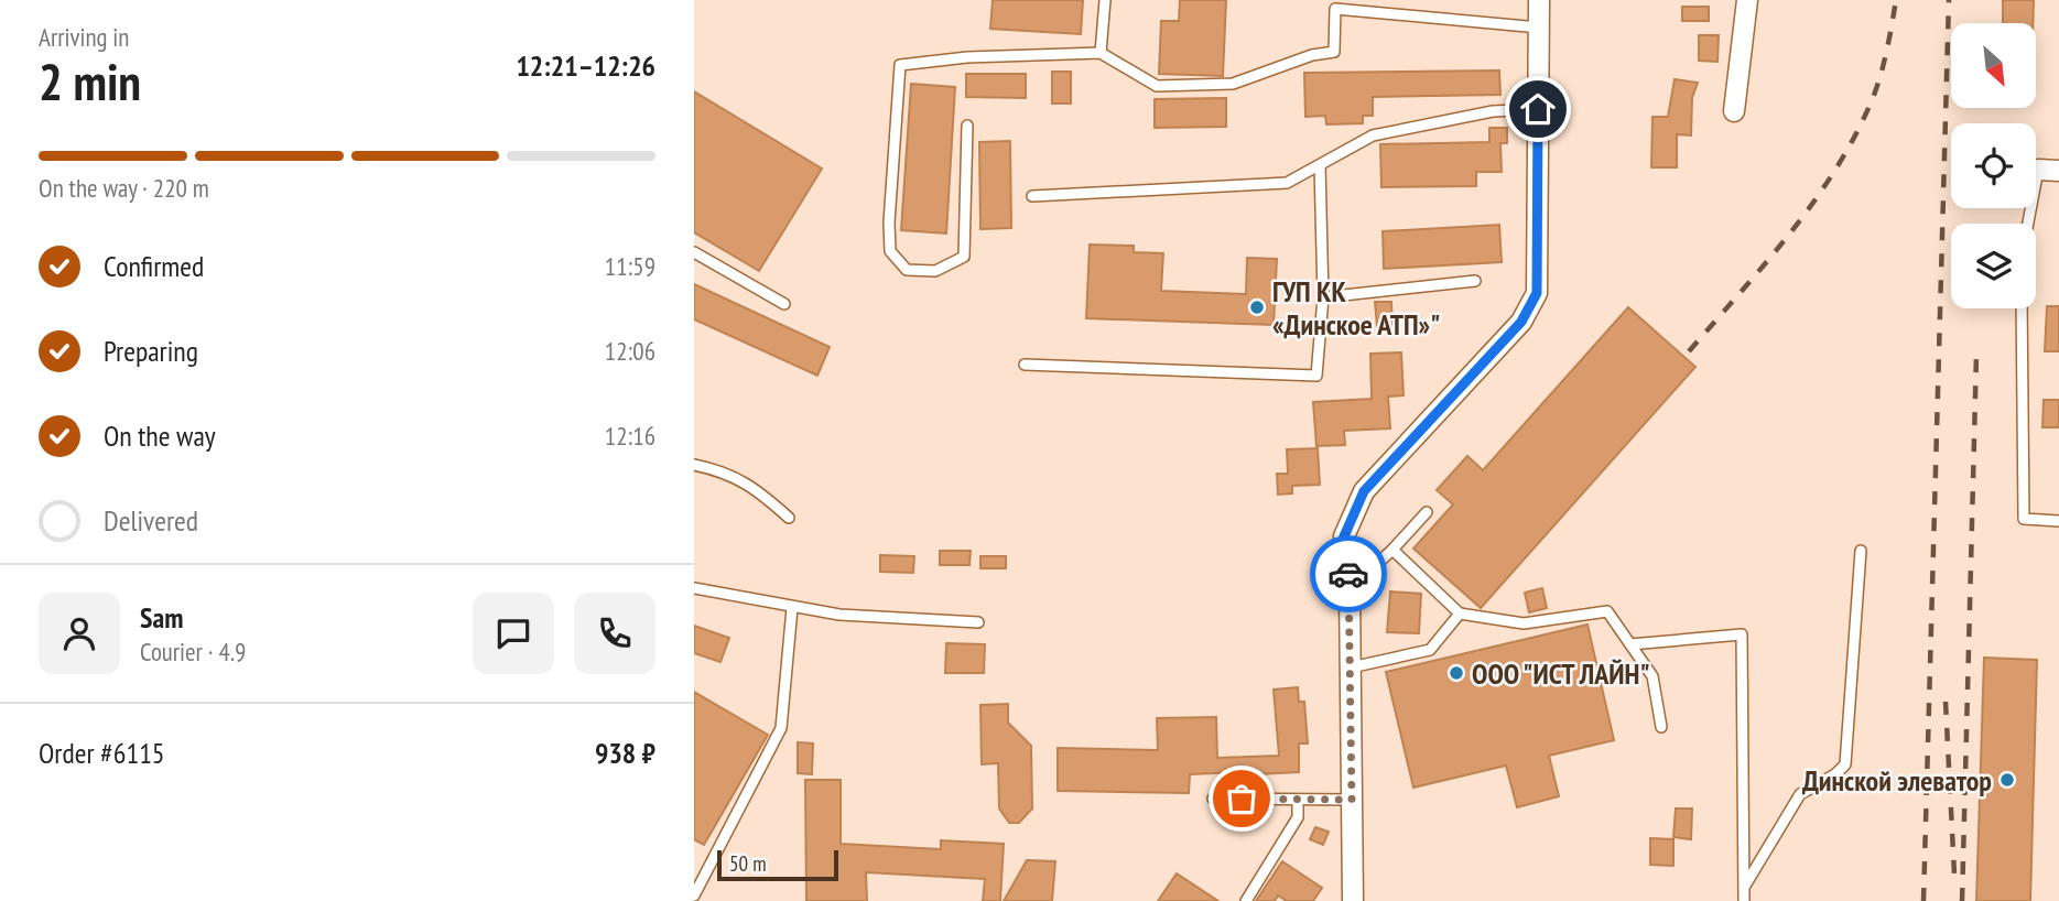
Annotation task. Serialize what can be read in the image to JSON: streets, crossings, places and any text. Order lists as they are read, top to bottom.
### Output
{
  "places": ["ГУП КК «Динское АТП»\"", "ООО \"ИСТ ЛАЙН\"", "Динской элеватор"],
  "scale_bar": "50 m",
  "north": "bottom right",
  "page": {
    "heading": ["2 min", "Arriving in", "12:21–12:26"],
    "panel": [
      "Sam",
      "Courier · 4.9",
      "Order #6115",
      "938 ₽"
    ],
    "bar": "On the way · 220 m",
    "list": [
      ["Confirmed", "11:59"],
      ["Preparing", "12:06"],
      ["On the way", "12:16"],
      "Delivered"
    ],
    "scale": "50 m"
  }
}
